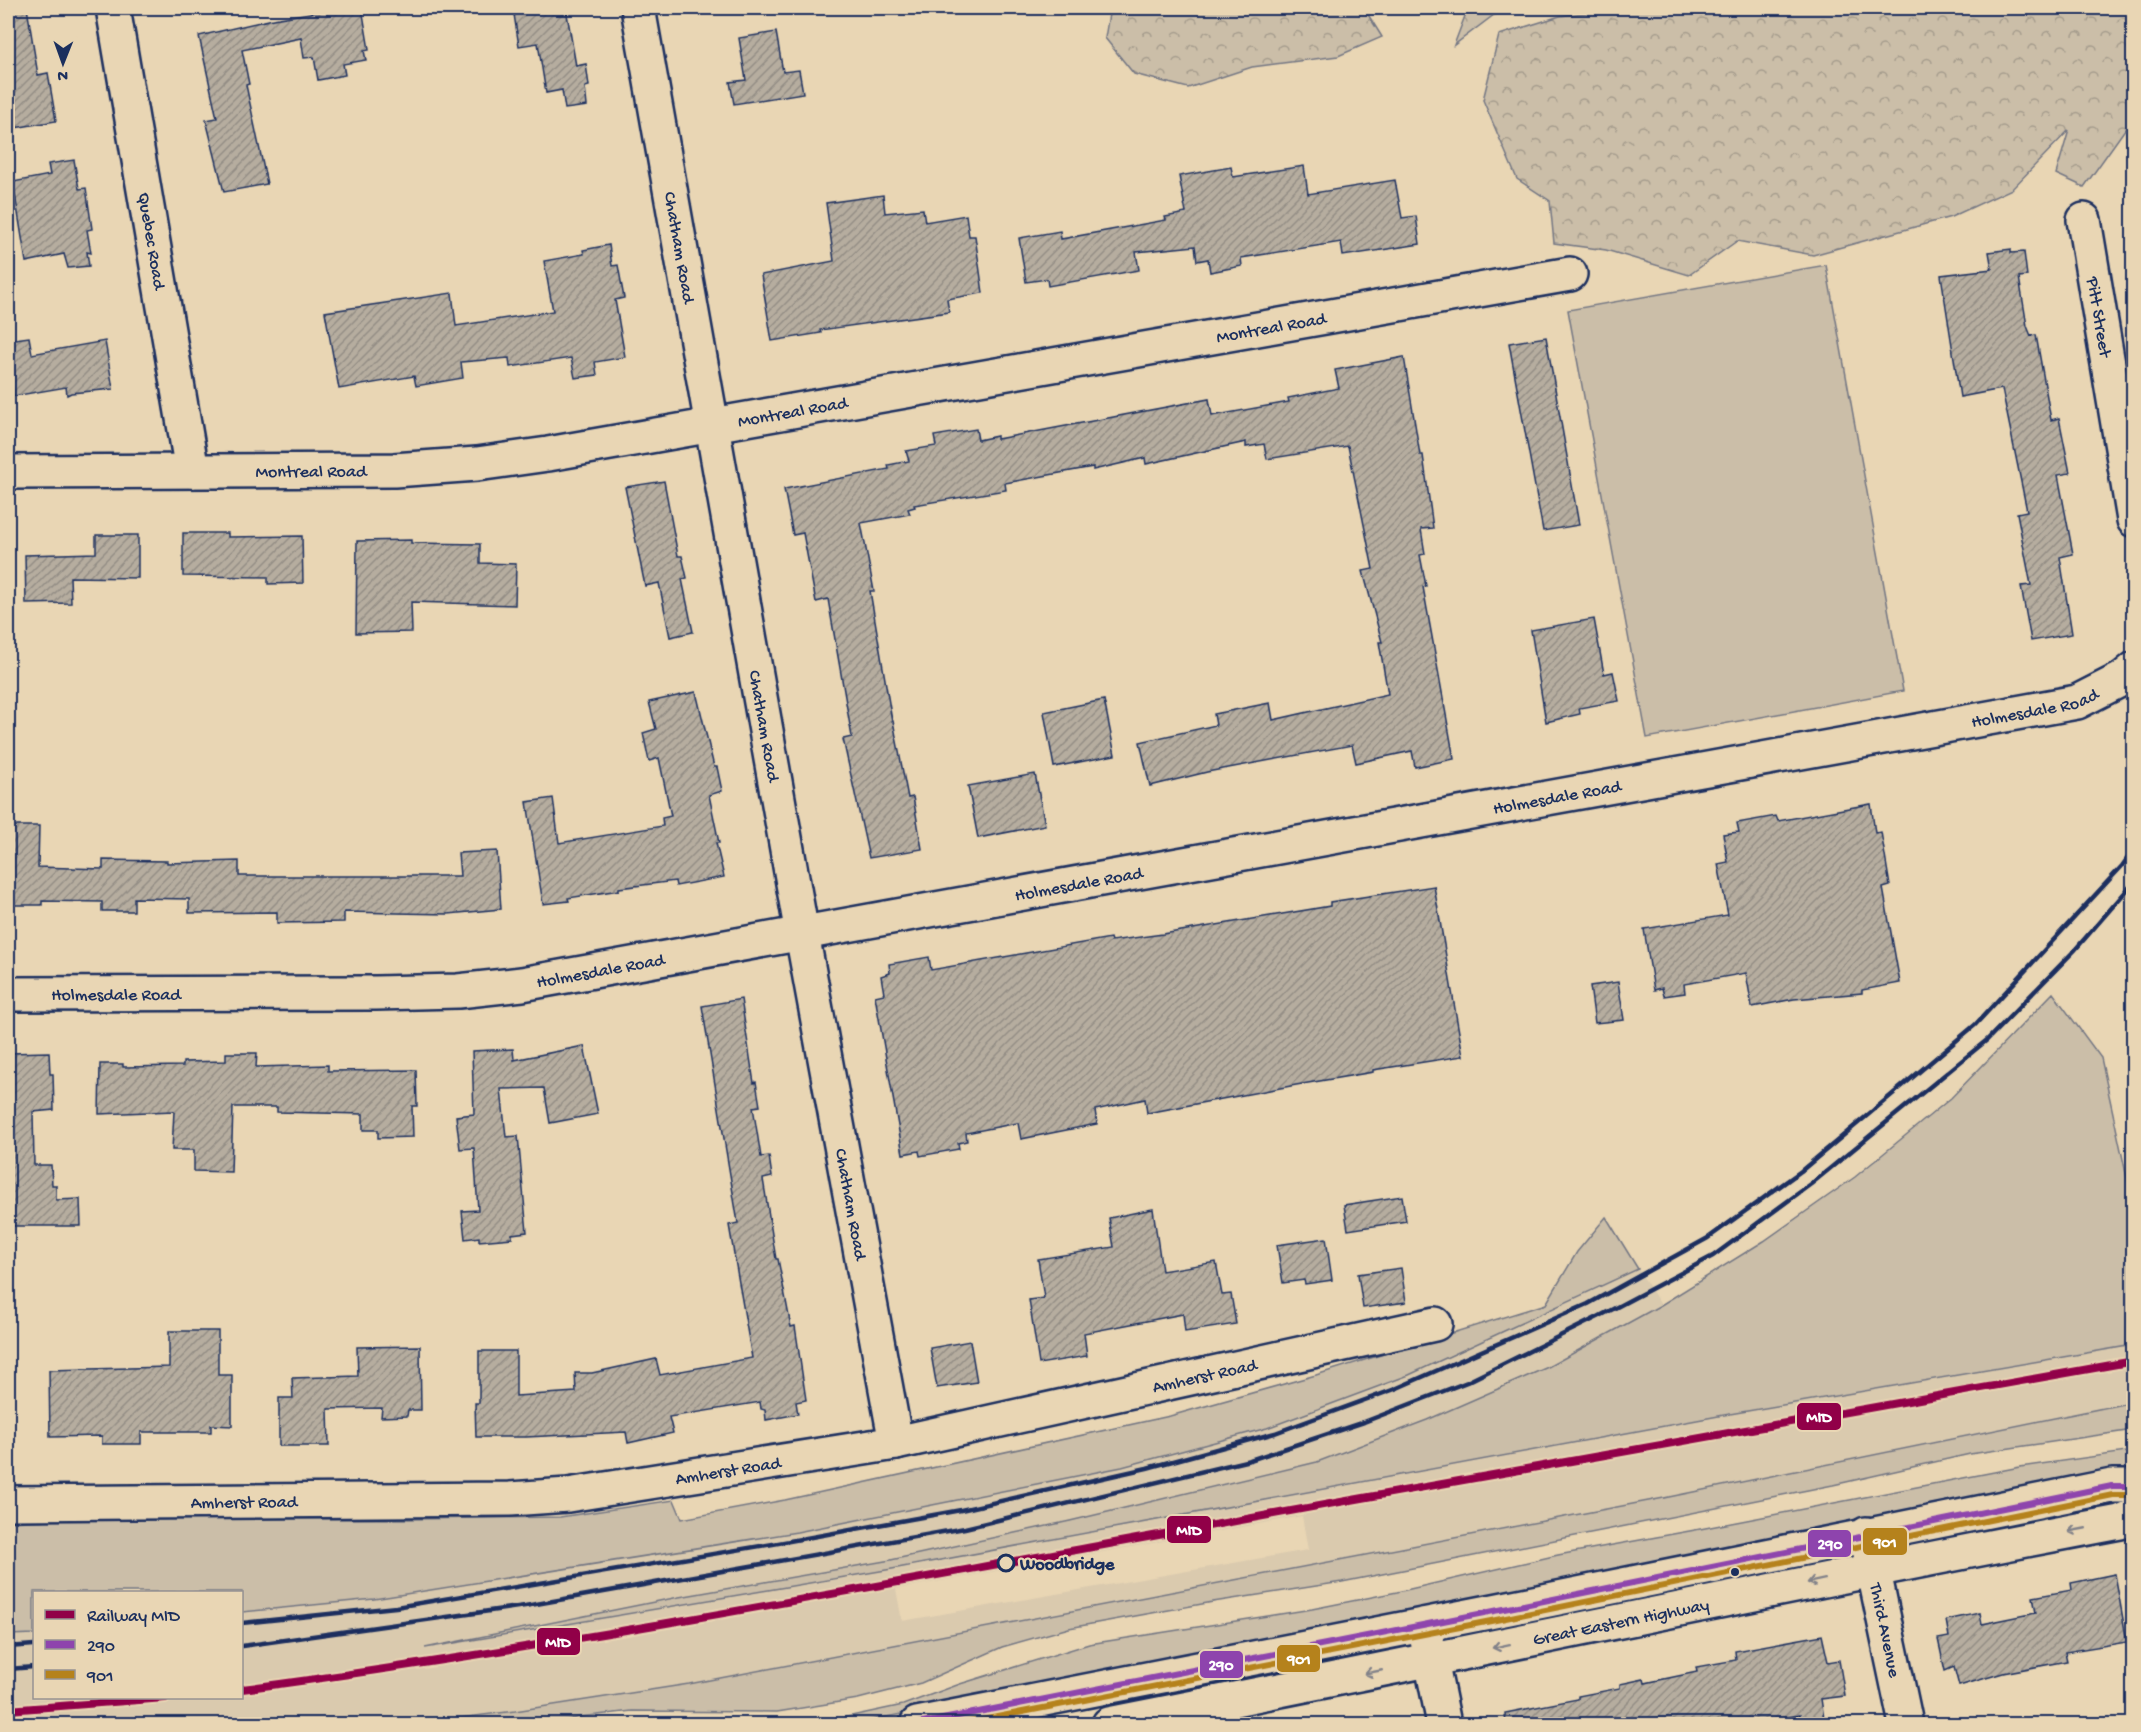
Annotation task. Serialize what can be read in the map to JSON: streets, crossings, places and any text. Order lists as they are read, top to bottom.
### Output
{
  "streets": {
    "main road": [
      "Quebec Road",
      "Chatham Road",
      "Pitt Street",
      "Montreal Road",
      "Holmesdale Road",
      "Amherst Road",
      "Great Eastern Highway",
      "Third Avenue"
    ]
  },
  "crossings": [
    ["Quebec Road", "Montreal Road"],
    ["Chatham Road", "Montreal Road"],
    ["Chatham Road", "Holmesdale Road"],
    ["Chatham Road", "Amherst Road"],
    ["Great Eastern Highway", "Third Avenue"]
  ],
  "places": ["Woodbridge"],
  "lines": ["rail line MID", "transit line 290", "transit line 901"],
  "legend": ["Railway MID", "290", "901"],
  "north": "bottom"
}
